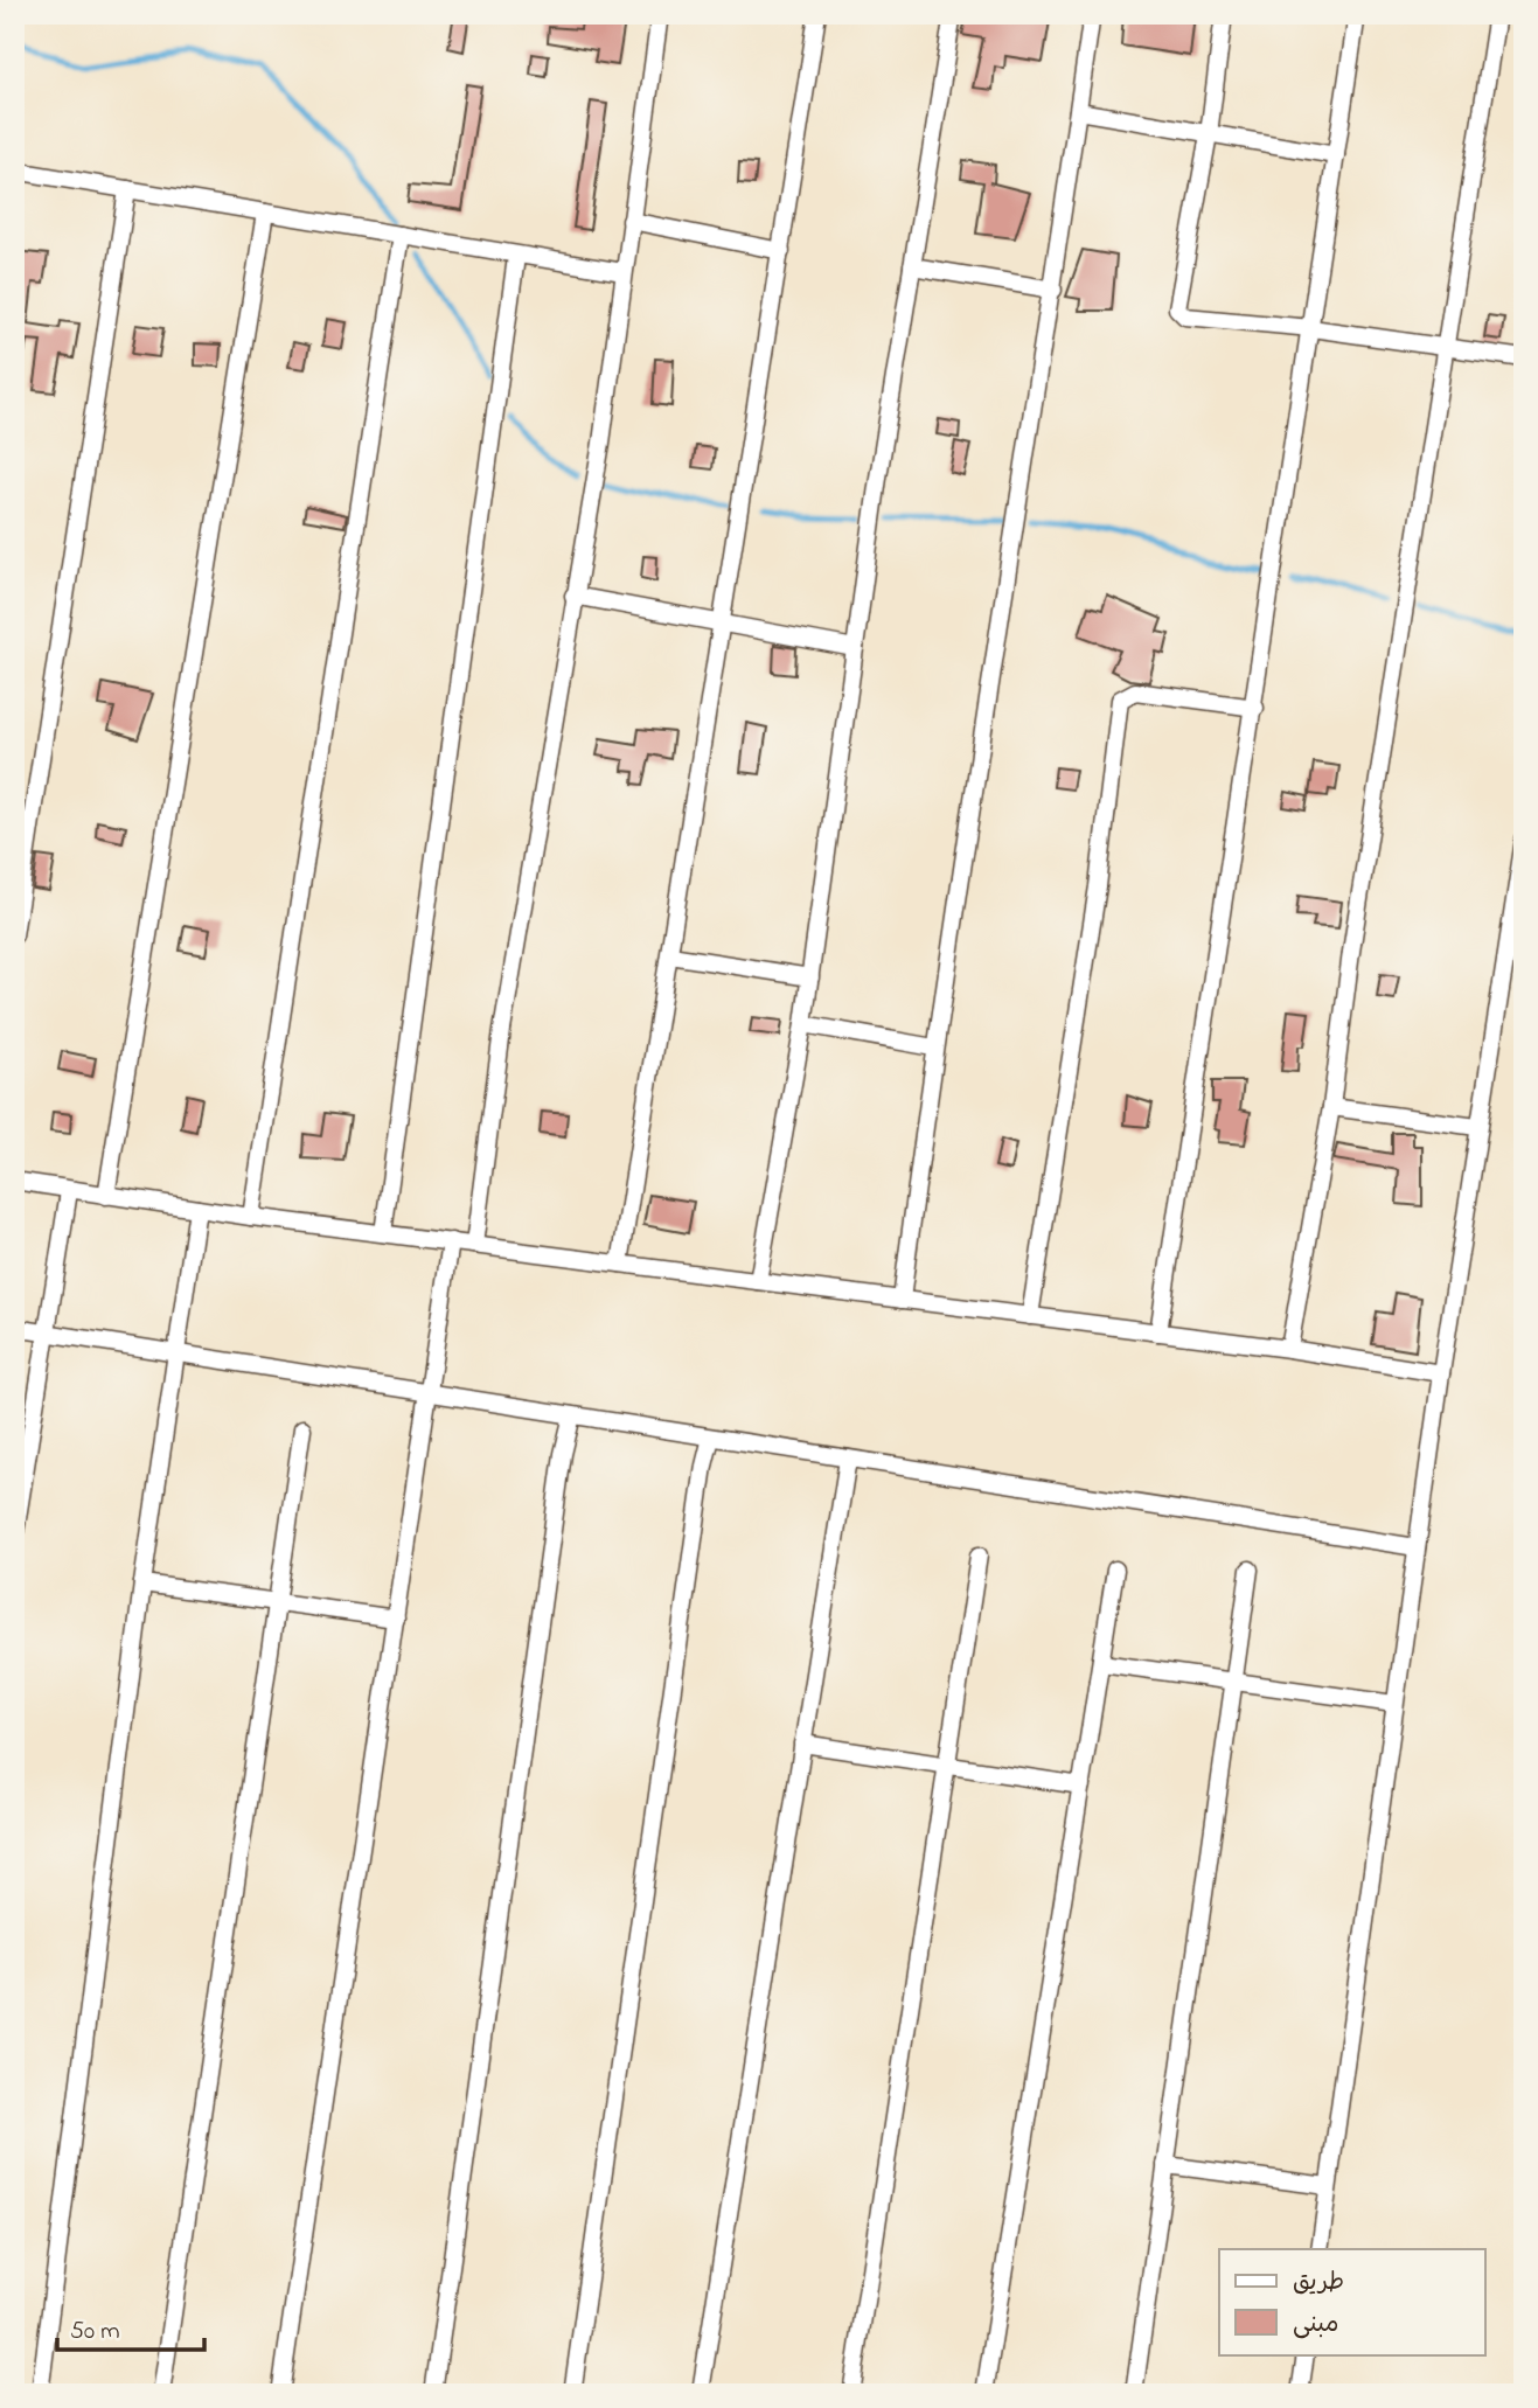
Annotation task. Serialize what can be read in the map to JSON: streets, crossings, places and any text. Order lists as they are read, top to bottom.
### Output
{
  "legend": ["طريق", "مبنى"],
  "scale_bar": "50 m"
}
